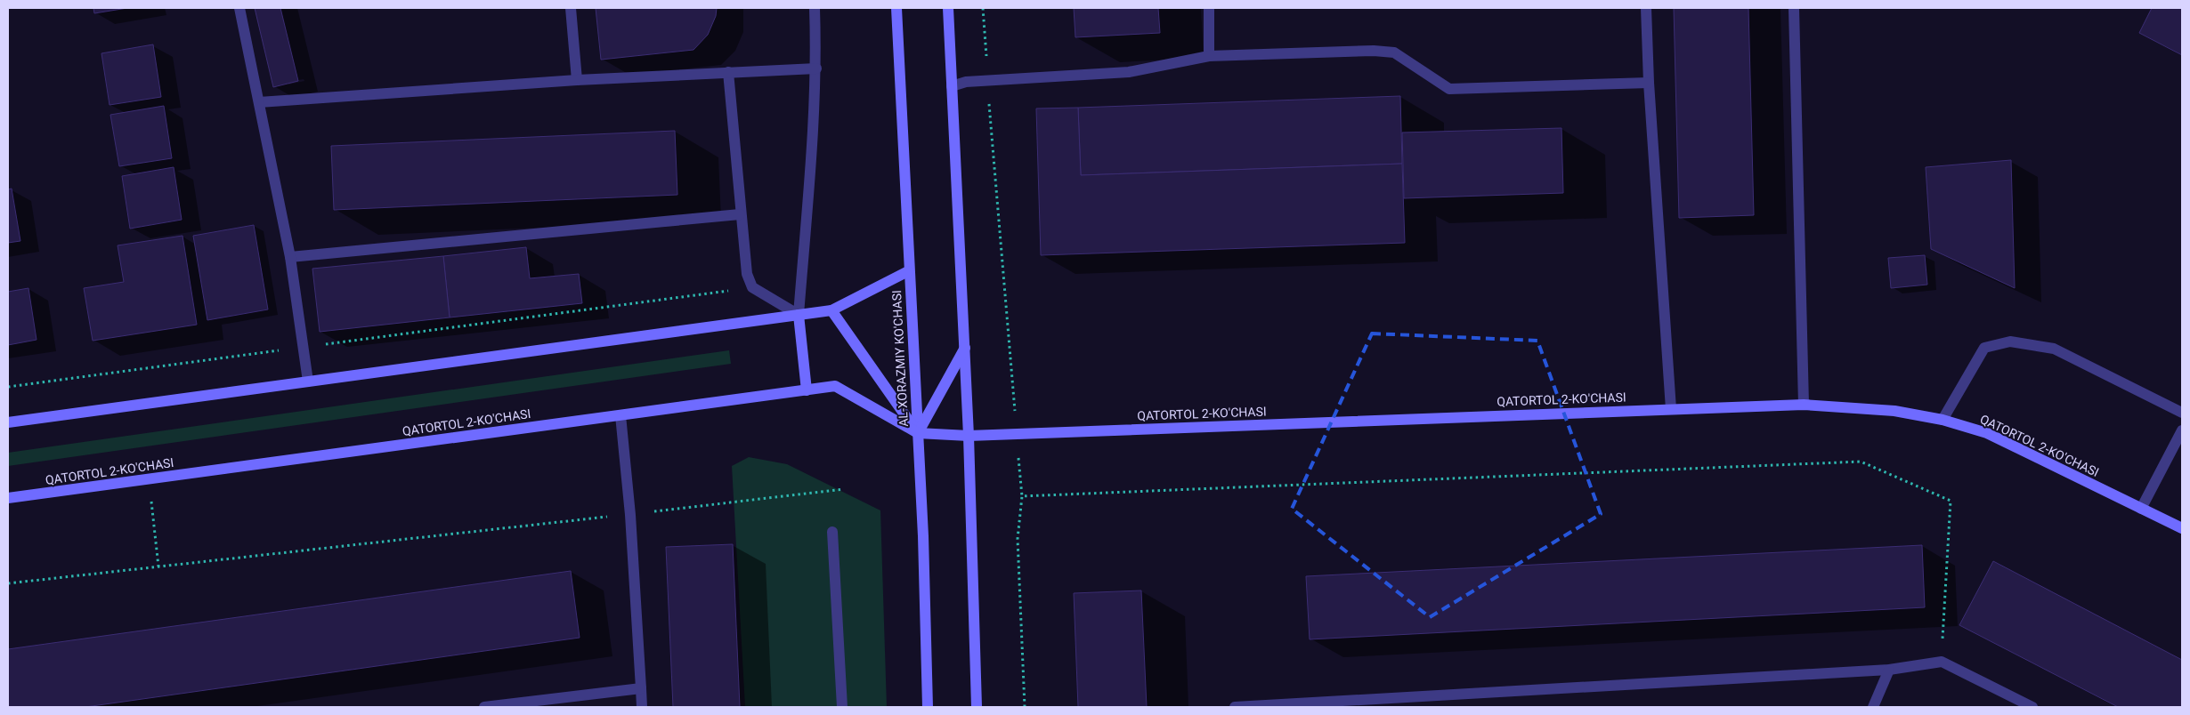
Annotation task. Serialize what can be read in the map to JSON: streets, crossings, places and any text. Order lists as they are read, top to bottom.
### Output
{
  "streets": {
    "main road": ["AL-XORAZMIY KO'CHASI", "QATORTOL 2-KO'CHASI"]
  },
  "crossings": [
    ["AL-XORAZMIY KO'CHASI", "QATORTOL 2-KO'CHASI"]
  ]
}
